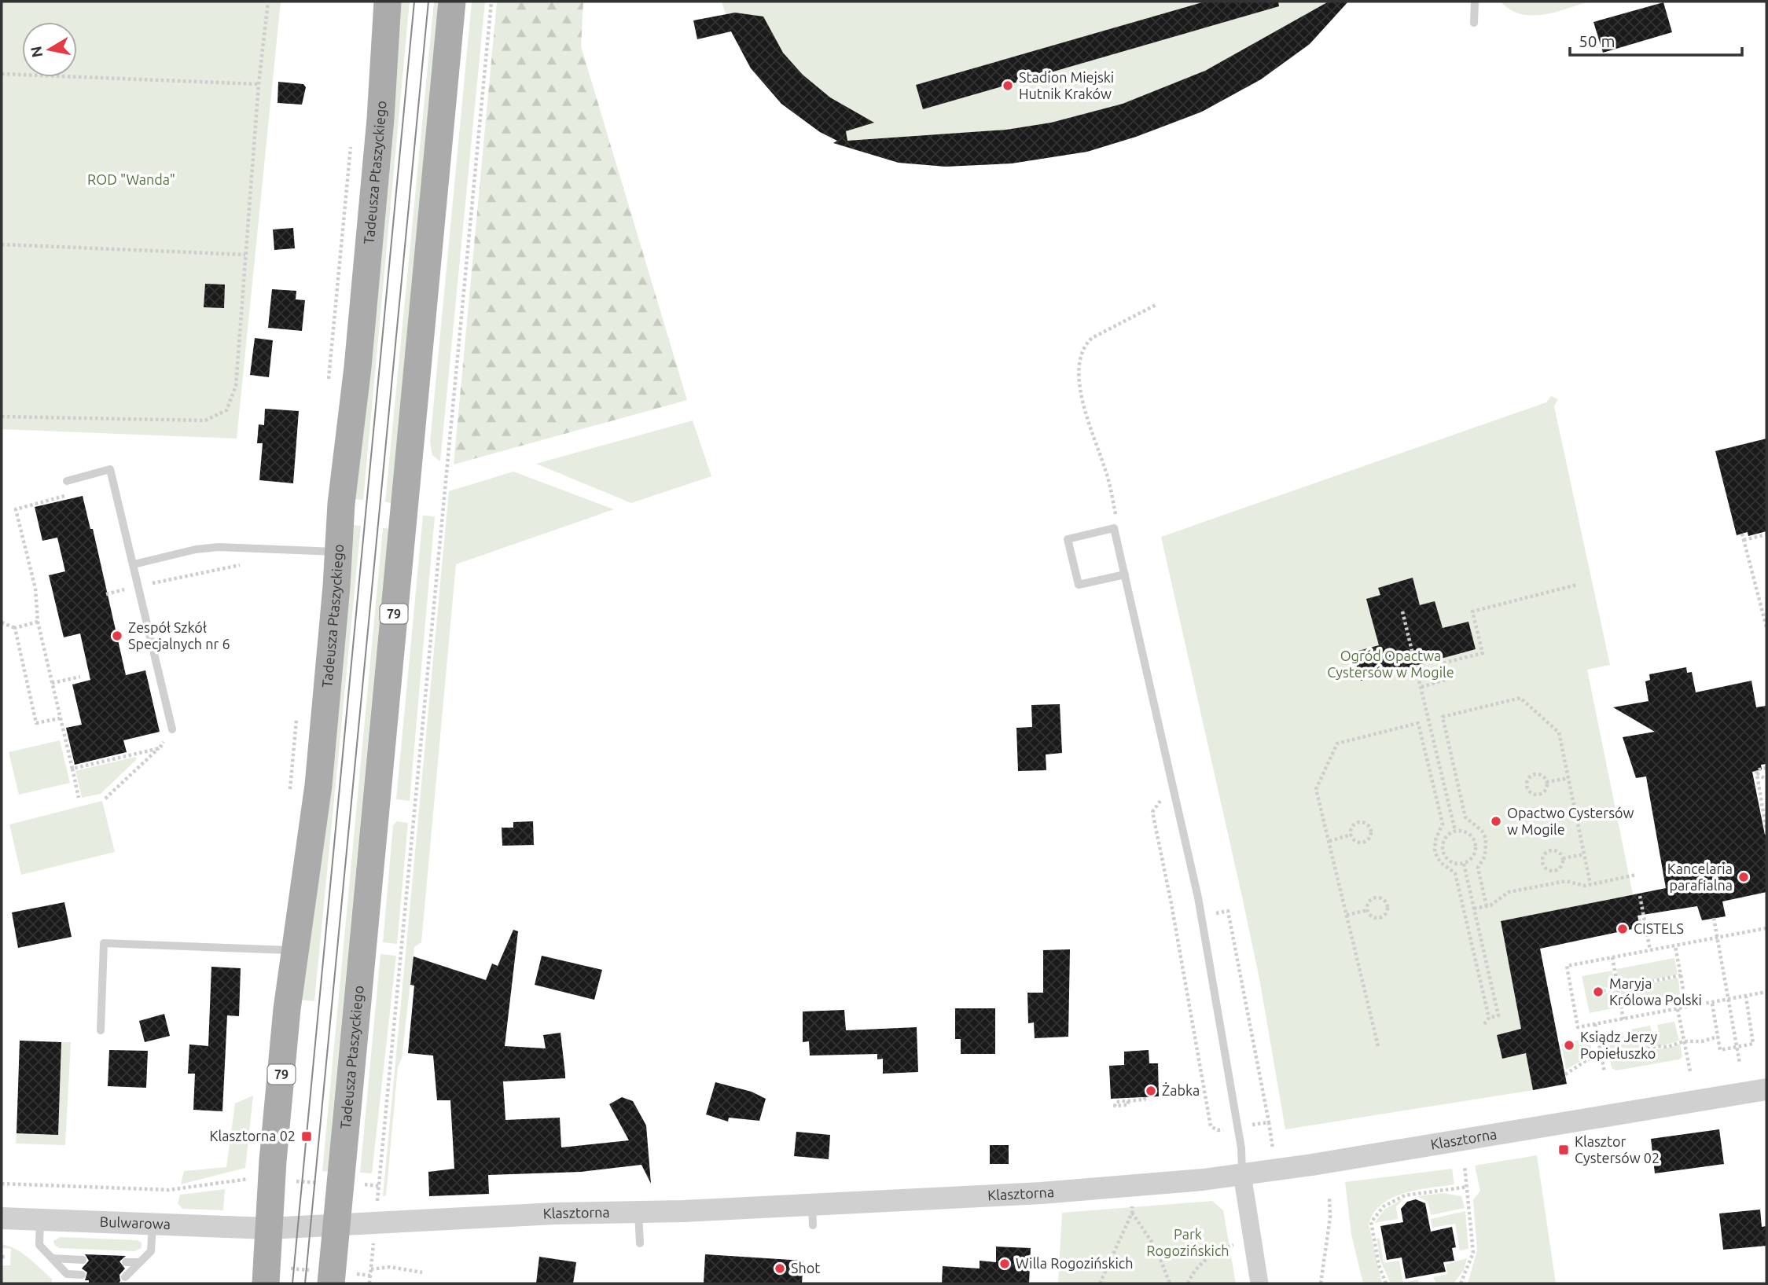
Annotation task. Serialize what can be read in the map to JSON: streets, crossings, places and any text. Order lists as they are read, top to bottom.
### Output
{
  "streets": {
    "main road": ["Tadeusza Ptaszyckiego", "79"],
    "street": ["Klasztorna", "Bulwarowa"]
  },
  "crossings": [
    ["Tadeusza Ptaszyckiego", "79"],
    ["Tadeusza Ptaszyckiego", "Klasztorna"],
    ["Tadeusza Ptaszyckiego", "Bulwarowa"],
    ["79", "Klasztorna"],
    ["79", "Bulwarowa"],
    ["Klasztorna", "Bulwarowa"]
  ],
  "parks": ["ROD \"Wanda\"", "Ogród Opactwa Cystersów w Mogile", "Park Rogozińskich"],
  "places": {
    "other": [
      "Stadion Miejski Hutnik Kraków",
      "Zespół Szkół Specjalnych nr 6",
      "Opactwo Cystersów w Mogile",
      "Kancelaria parafialna",
      "CISTELS",
      "Maryja Królowa Polski",
      "Ksiądz Jerzy Popiełuszko",
      "Żabka",
      "Willa Rogozińskich",
      "Shot"
    ],
    "transit": ["Klasztorna 02", "Klasztor Cystersów 02"]
  },
  "scale_bar": "50 m",
  "north": "left"
}
